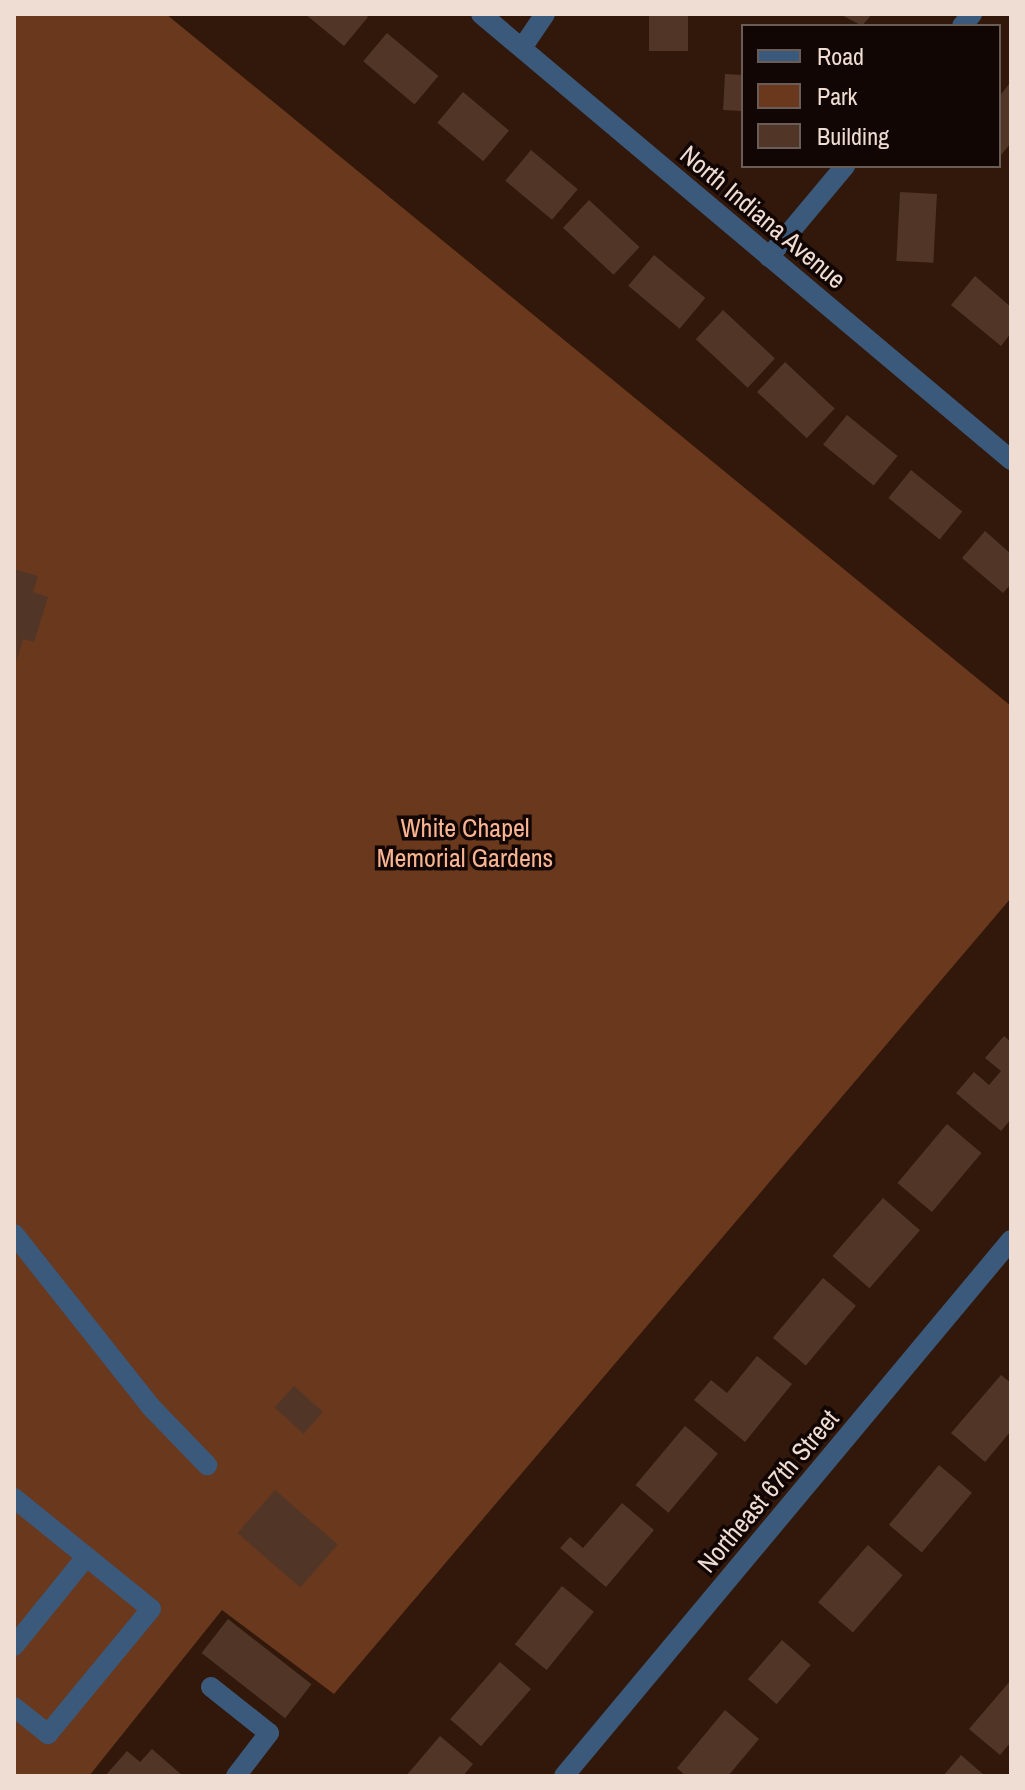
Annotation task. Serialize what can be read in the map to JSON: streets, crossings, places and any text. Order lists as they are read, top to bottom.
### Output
{
  "streets": {
    "street": ["North Indiana Avenue", "Northeast 67th Street"]
  },
  "parks": ["White Chapel Memorial Gardens"],
  "legend": ["Road", "Park", "Building"]
}
